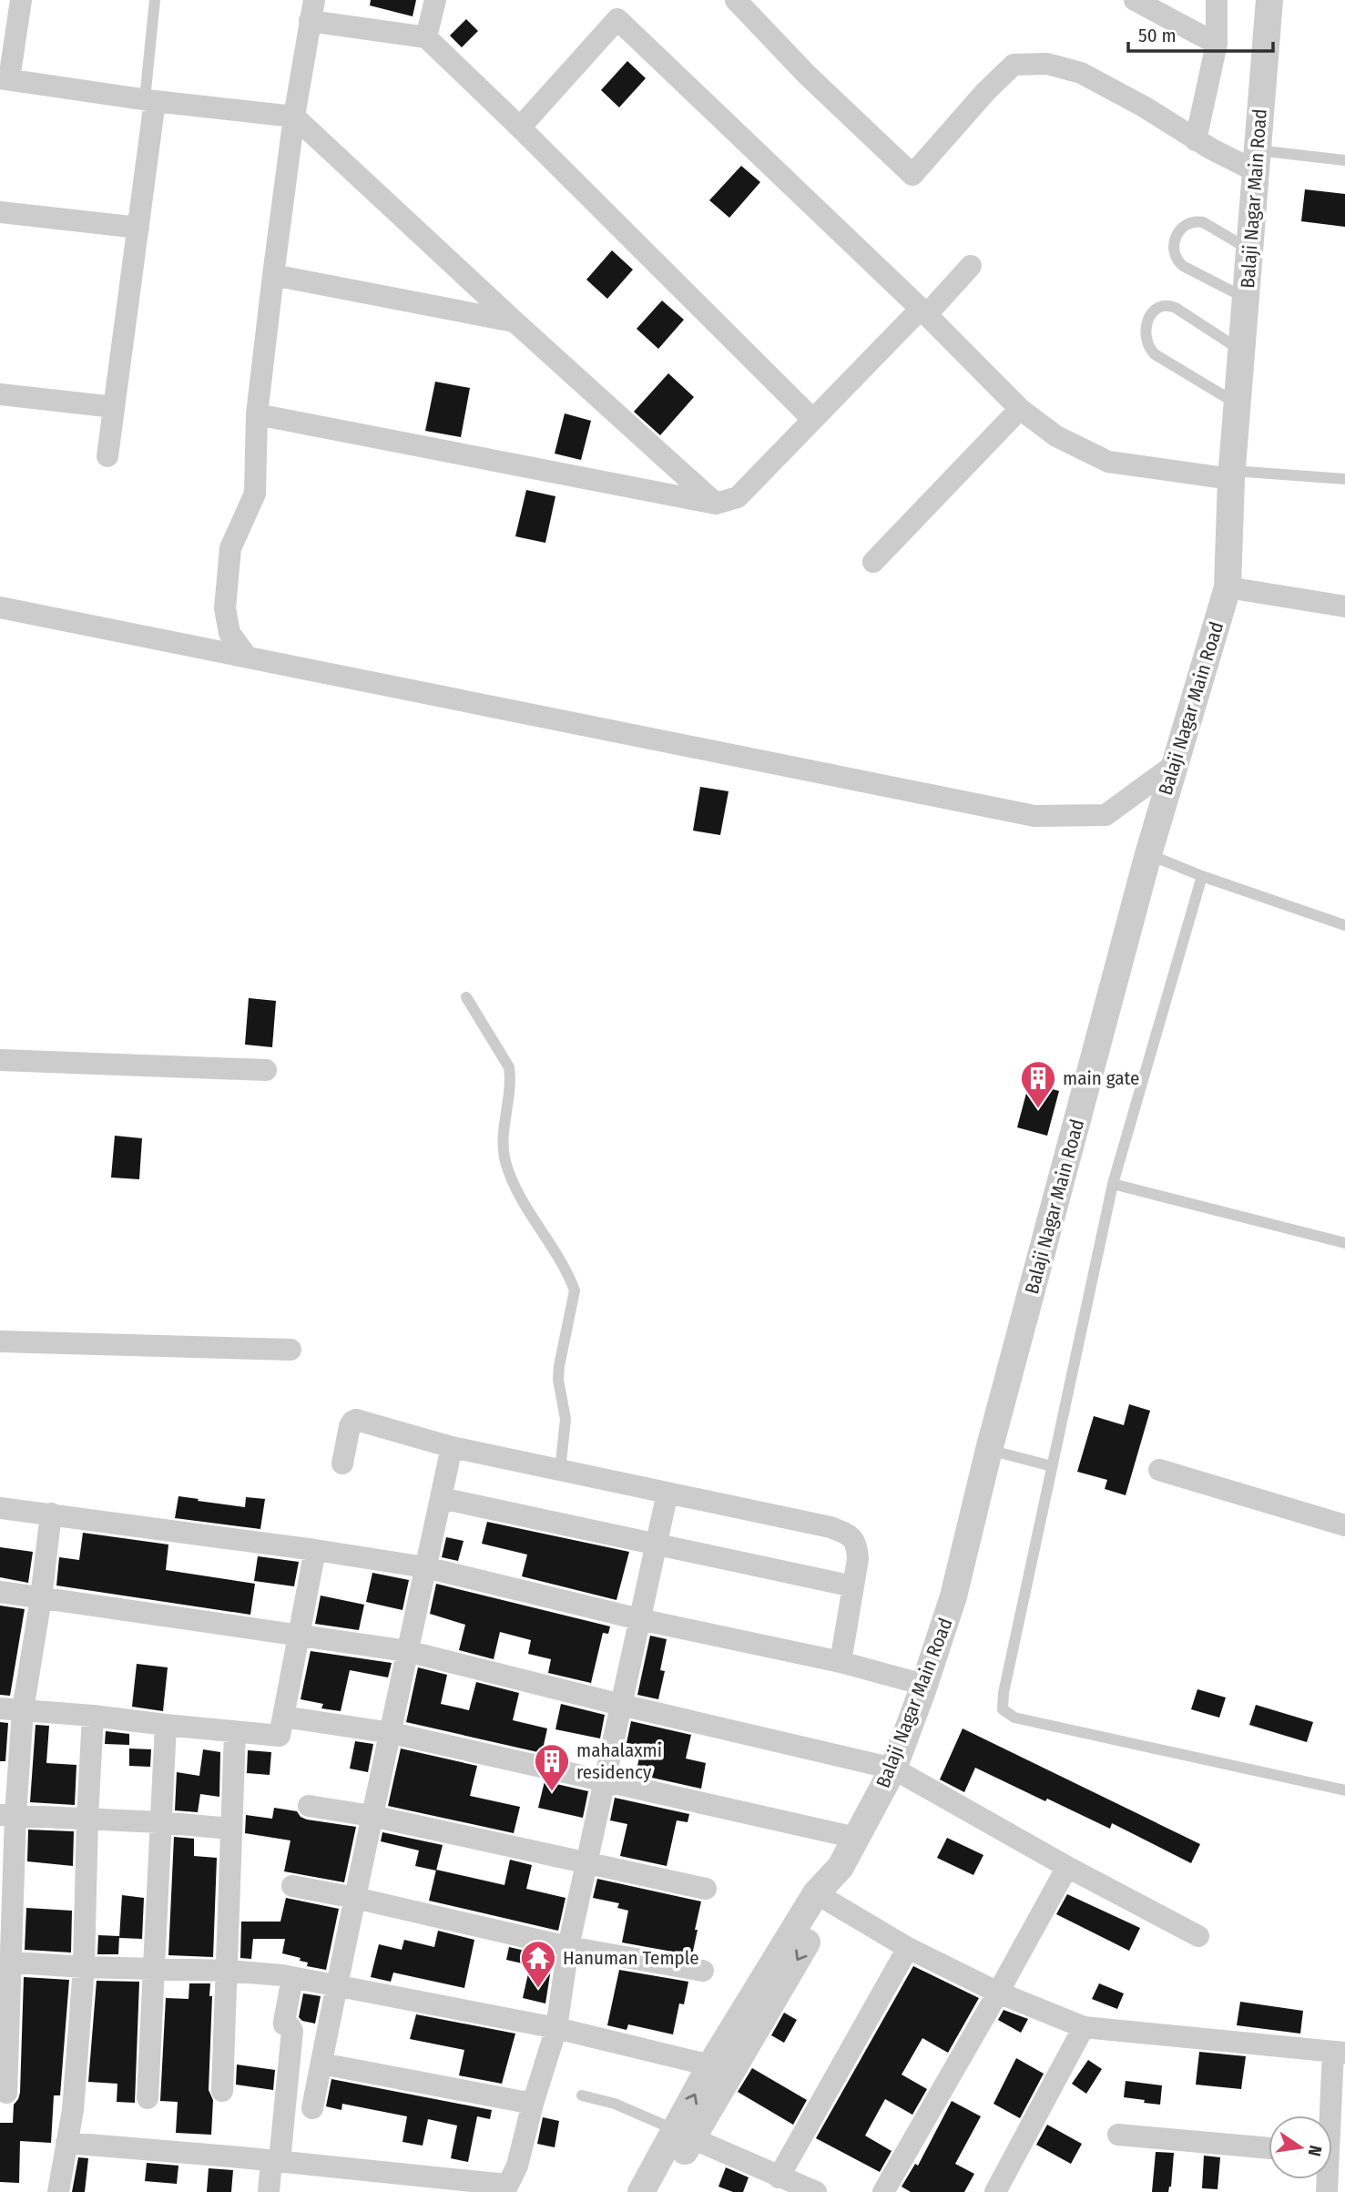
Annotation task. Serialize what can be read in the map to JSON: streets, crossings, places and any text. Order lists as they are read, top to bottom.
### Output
{
  "streets": {
    "street": ["Balaji Nagar Main Road"]
  },
  "places": {
    "building": ["main gate", "mahalaxmi residency"],
    "temple": ["Hanuman Temple"]
  },
  "scale_bar": "50 m",
  "north": "right"
}
